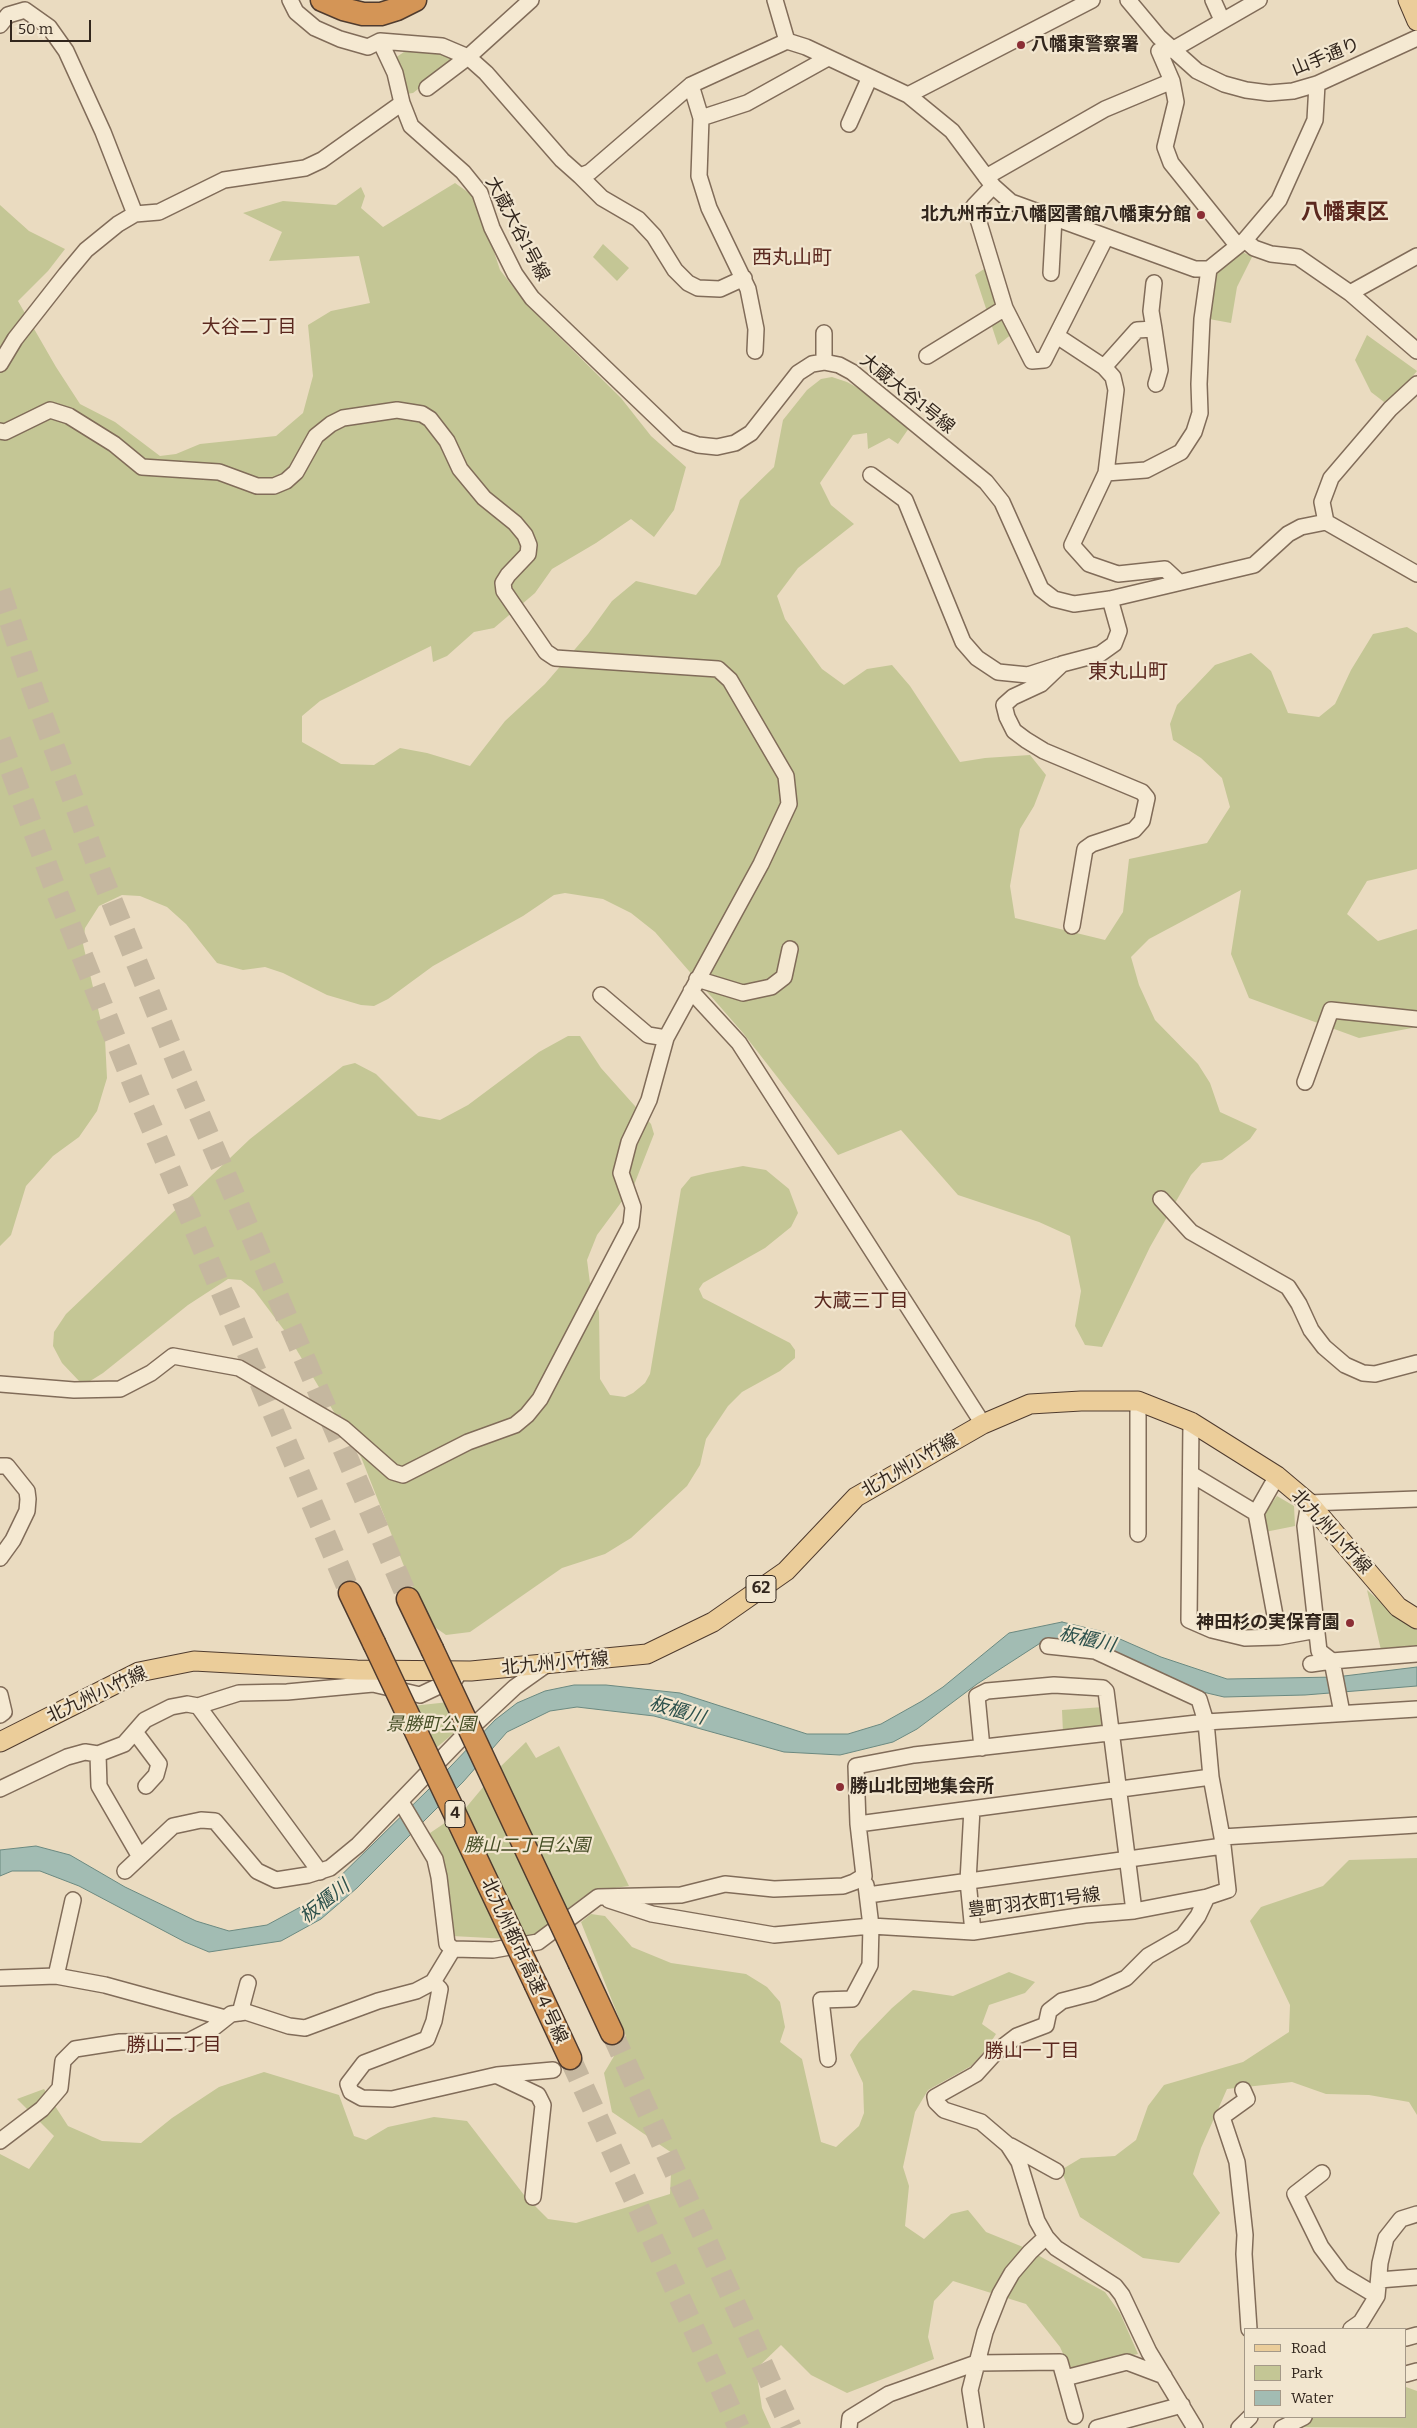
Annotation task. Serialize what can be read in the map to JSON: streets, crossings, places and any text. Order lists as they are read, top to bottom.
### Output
{
  "streets": {
    "highway": ["4", "北九州都市高速４号線"],
    "main road": ["北九州小竹線", "62"],
    "street": ["山手通り", "大蔵大谷1号線", "豊町羽衣町1号線"]
  },
  "districts": [
    "八幡東区",
    "西丸山町",
    "大谷二丁目",
    "東丸山町",
    "大蔵三丁目",
    "勝山二丁目",
    "勝山一丁目"
  ],
  "water": ["板櫃川"],
  "parks": ["景勝町公園", "勝山二丁目公園"],
  "places": [
    "八幡東警察署",
    "北九州市立八幡図書館八幡東分館",
    "神田杉の実保育園",
    "勝山北団地集会所"
  ],
  "legend": ["Road", "Park", "Water"],
  "scale_bar": "50 m"
}
